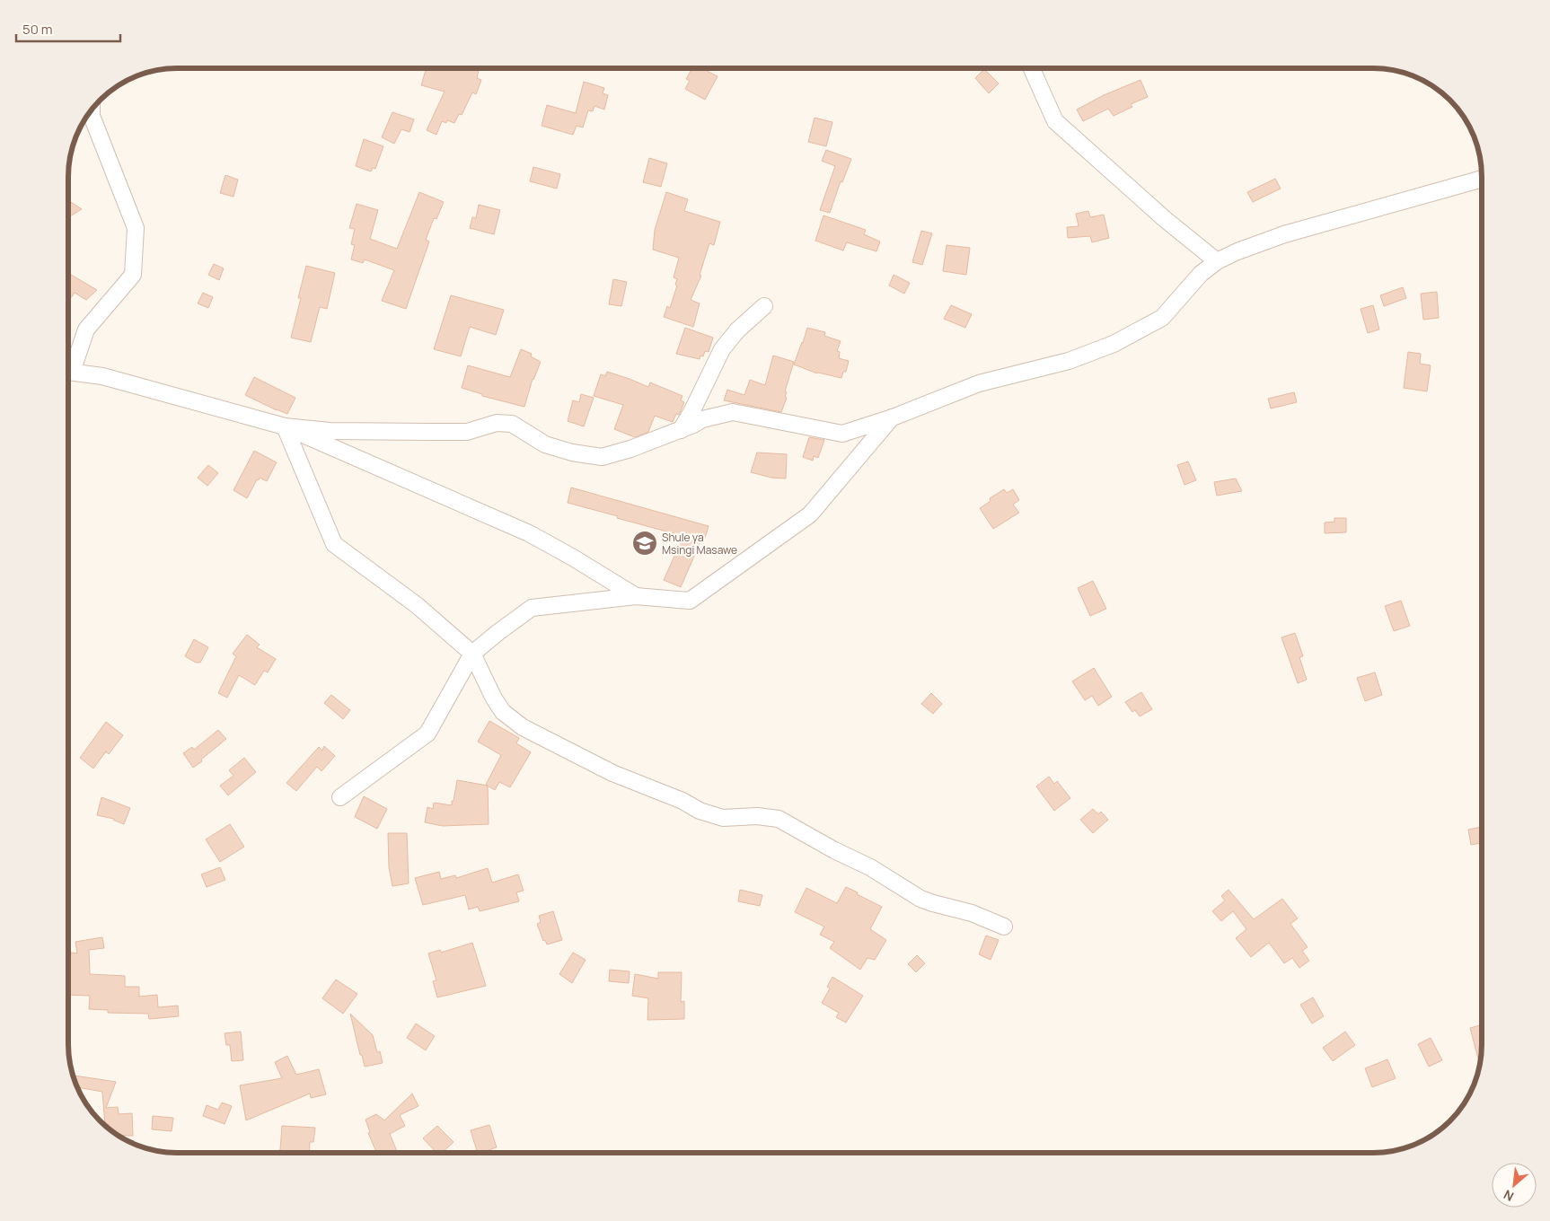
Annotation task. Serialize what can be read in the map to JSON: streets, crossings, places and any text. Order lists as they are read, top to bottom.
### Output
{
  "places": {
    "school or university": ["Shule ya Msingi Masawe"]
  },
  "scale_bar": "50 m",
  "north": "bottom left"
}
